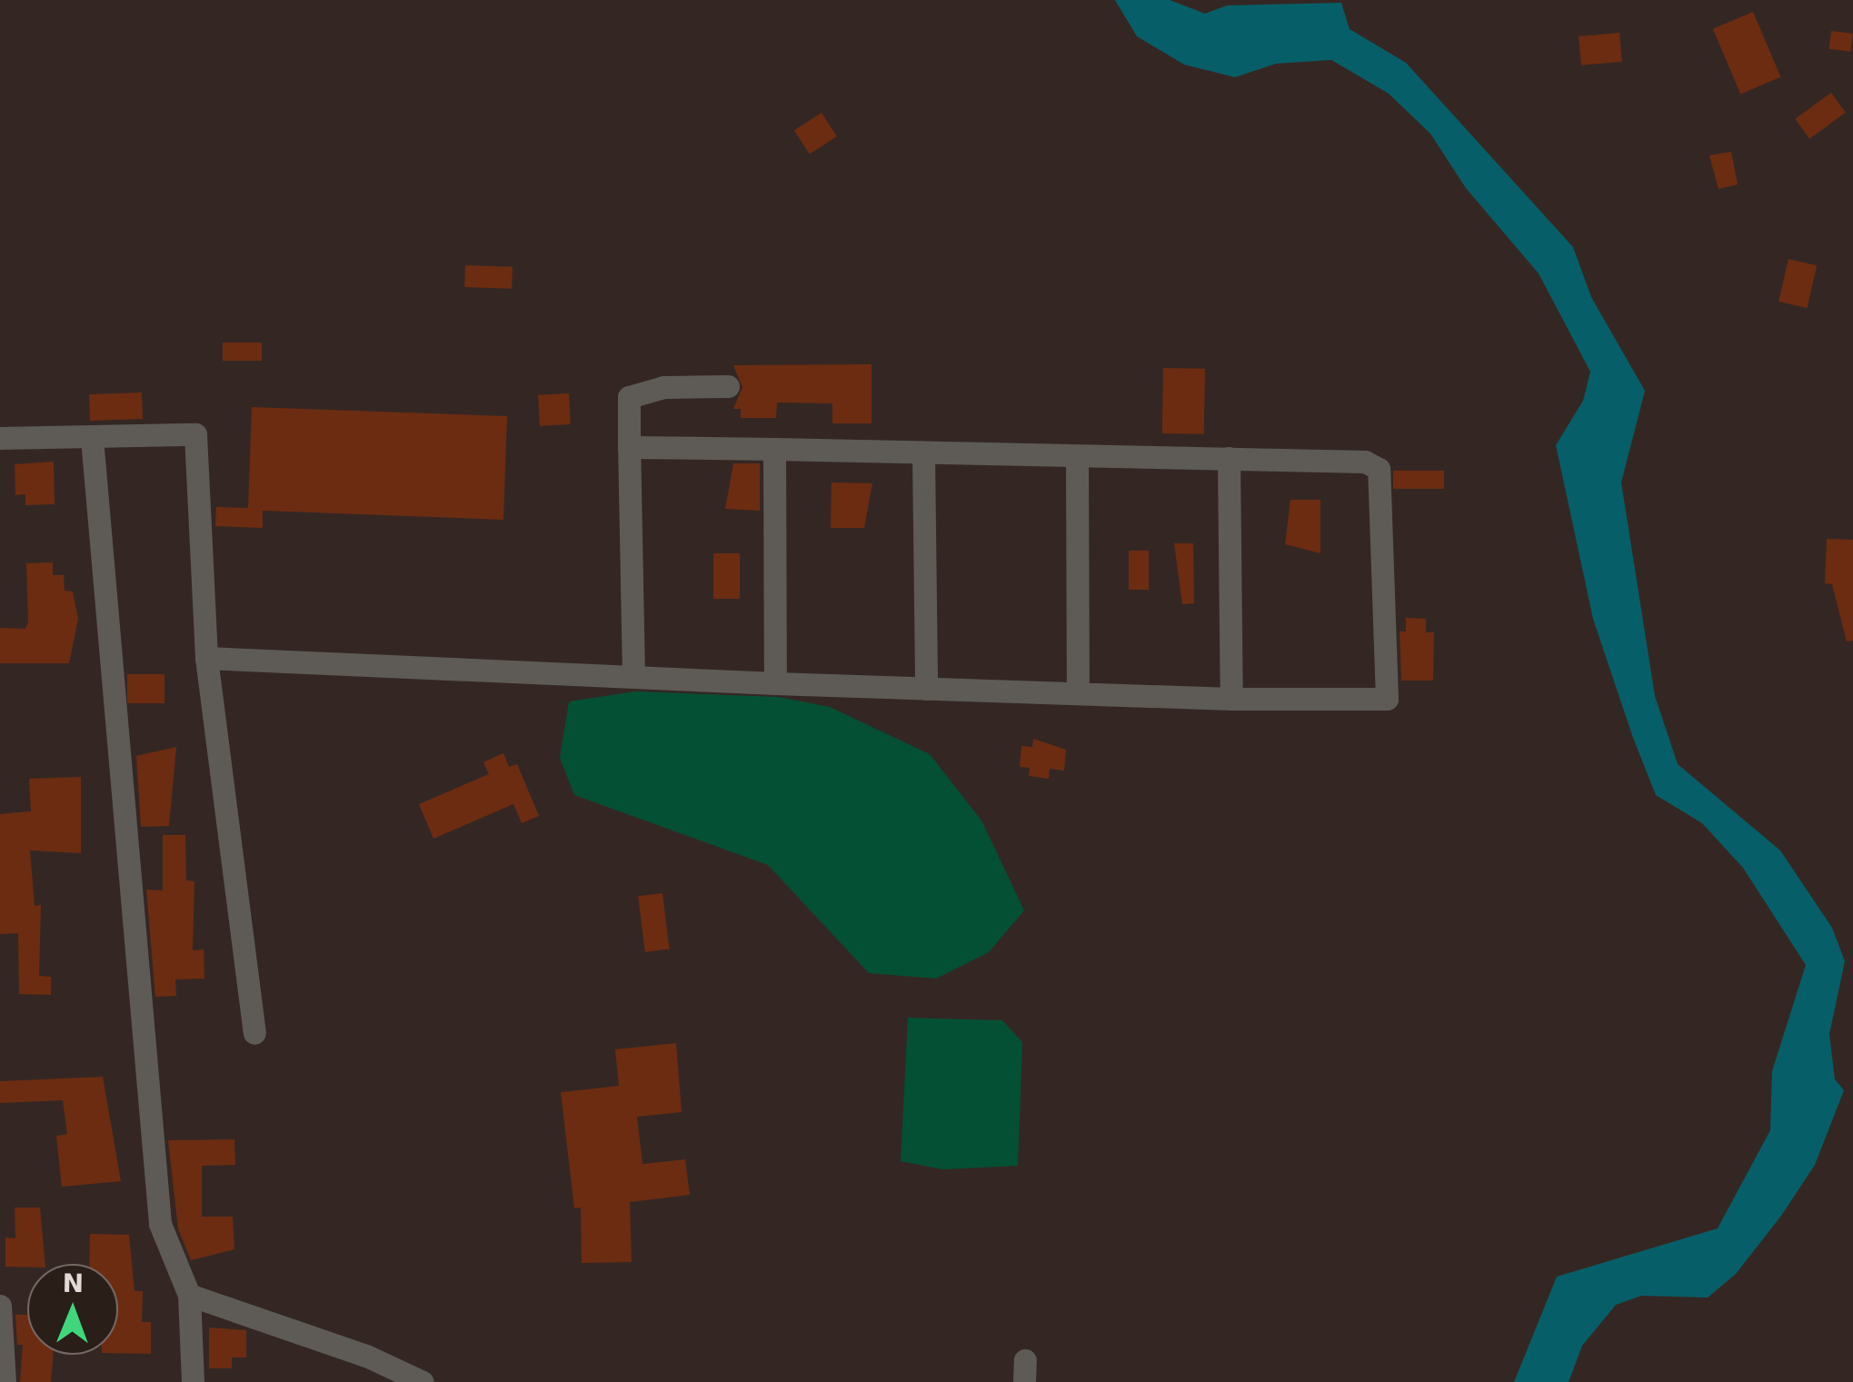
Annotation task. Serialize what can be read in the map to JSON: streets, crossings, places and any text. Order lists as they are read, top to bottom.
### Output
{
  "north": "top"
}
